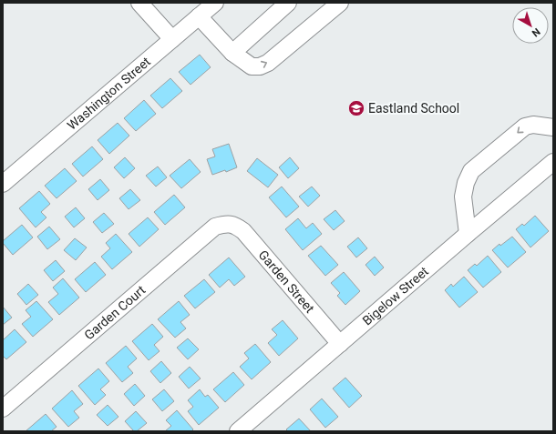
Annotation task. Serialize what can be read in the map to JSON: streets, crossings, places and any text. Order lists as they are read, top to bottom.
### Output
{
  "streets": {
    "street": [
      "Washington Street",
      "Garden Street",
      "Bigelow Street",
      "Garden Court"
    ]
  },
  "crossings": [
    ["Garden Street", "Bigelow Street"],
    ["Garden Street", "Garden Court"]
  ],
  "places": {
    "school or university": ["Eastland School"]
  },
  "north": "bottom right"
}
